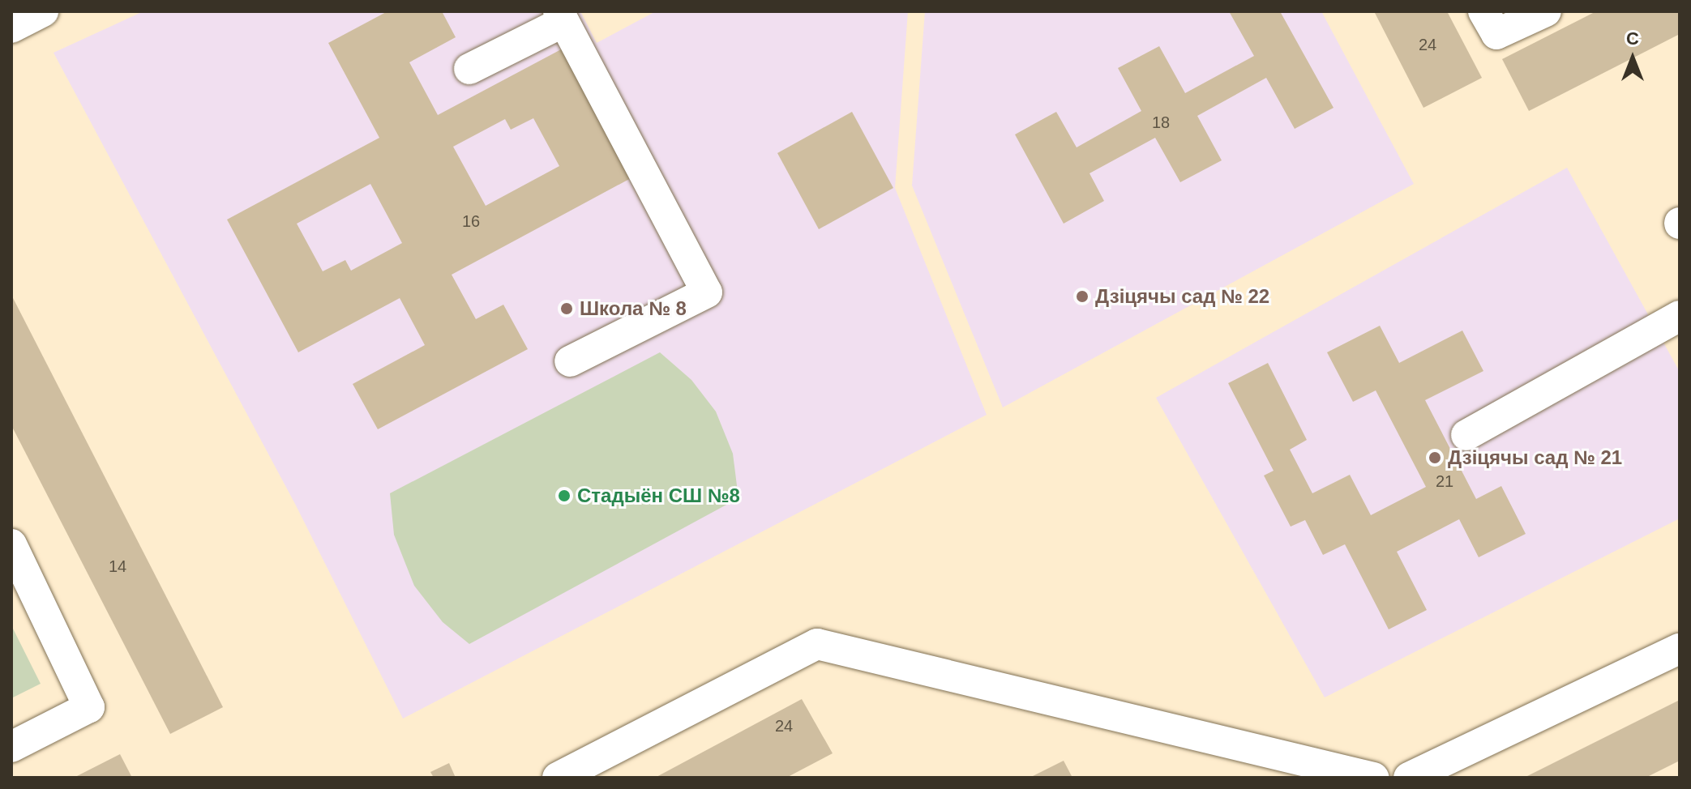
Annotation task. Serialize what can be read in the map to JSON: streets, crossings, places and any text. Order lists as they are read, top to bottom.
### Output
{
  "places": [
    "Дзіцячы сад № 22",
    "Школа № 8",
    "Дзіцячы сад № 21",
    "Стадыён СШ №8"
  ],
  "house_numbers": [
    "24",
    "18",
    "16",
    "21",
    "14",
    "24"
  ],
  "north": "top"
}
